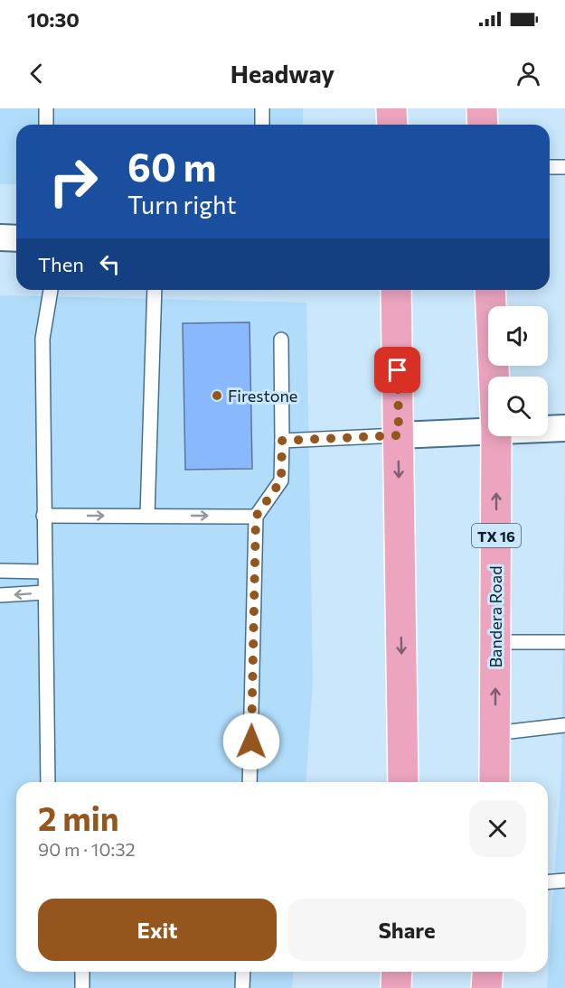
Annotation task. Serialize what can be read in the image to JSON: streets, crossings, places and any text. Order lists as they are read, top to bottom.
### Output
{
  "streets": {
    "main road": ["TX 16", "Bandera Road"]
  },
  "places": ["Firestone"],
  "page": {
    "status": "10:30",
    "header": "Headway",
    "turn": ["60 m", "Turn right"],
    "then": "Then",
    "heading": ["2 min", "90 m · 10:32"],
    "buttons": ["Exit", "Share"]
  }
}
